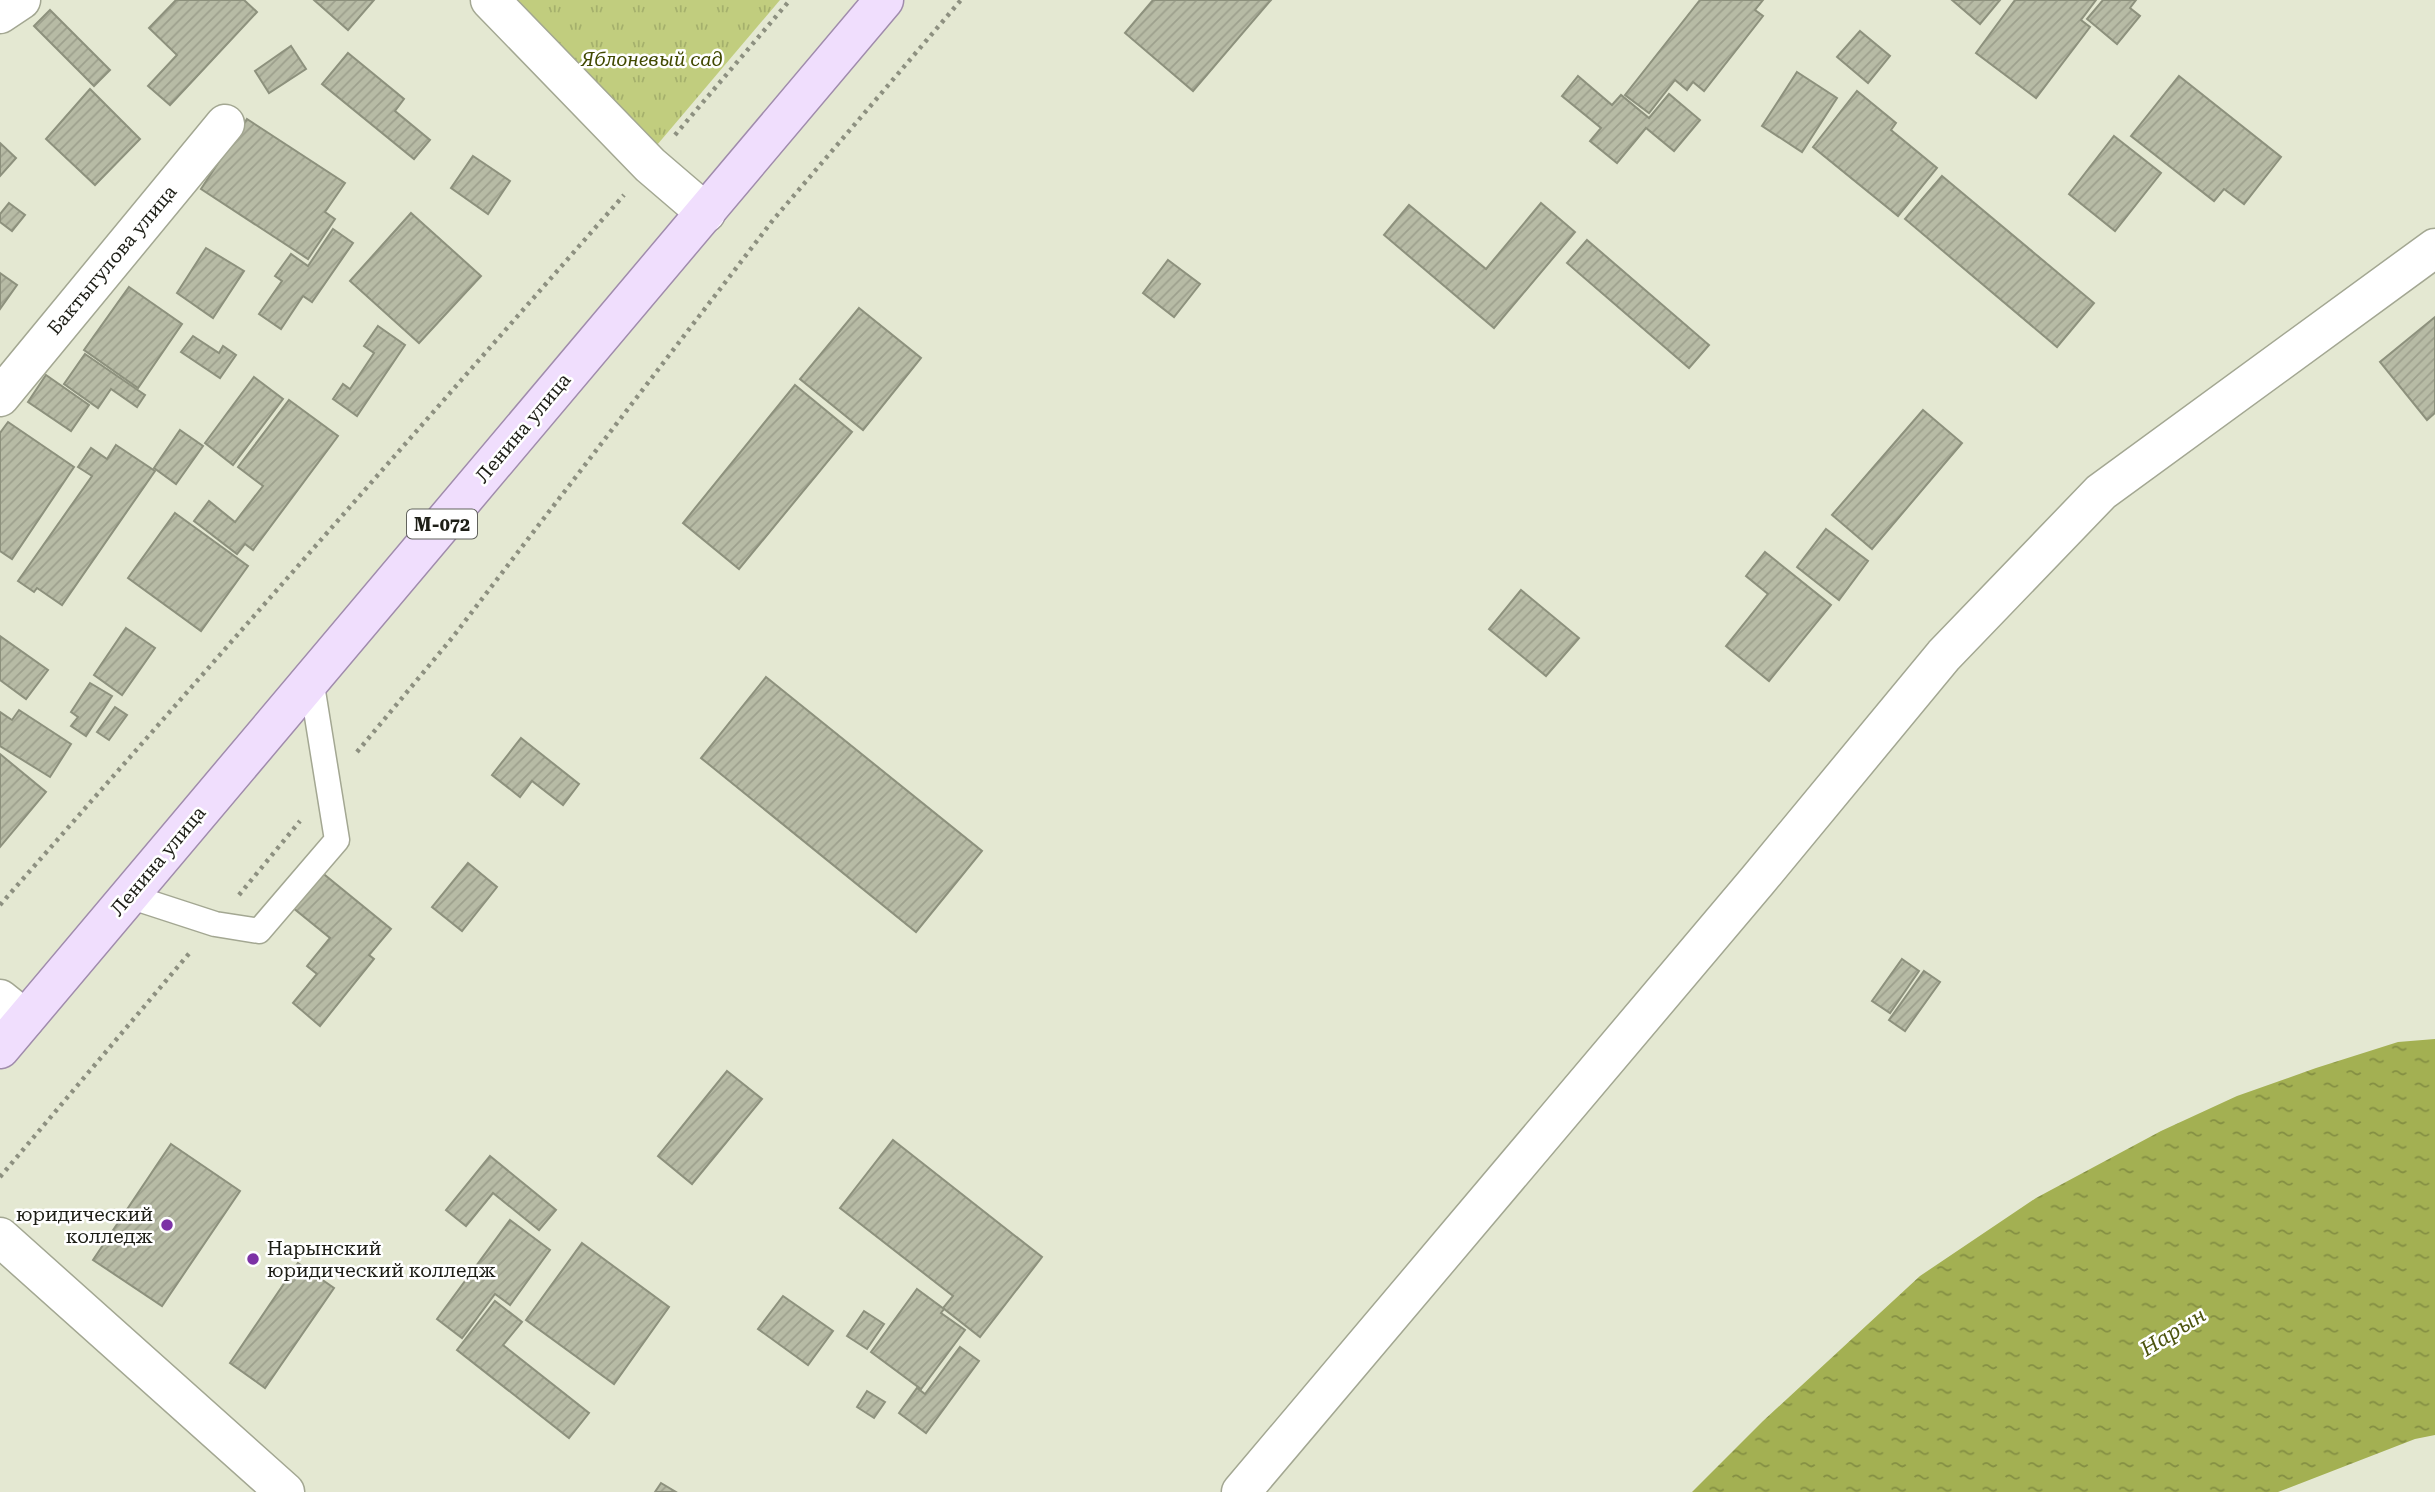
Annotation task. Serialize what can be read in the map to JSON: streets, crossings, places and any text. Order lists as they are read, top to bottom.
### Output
{
  "streets": {
    "main road": ["Ленина улица", "М-072"],
    "street": ["Бактыгулова улица"]
  },
  "water": ["Нарын"],
  "parks": ["Яблоневый сад"],
  "places": ["юридический колледж", "Нарынский юридический колледж"]
}
